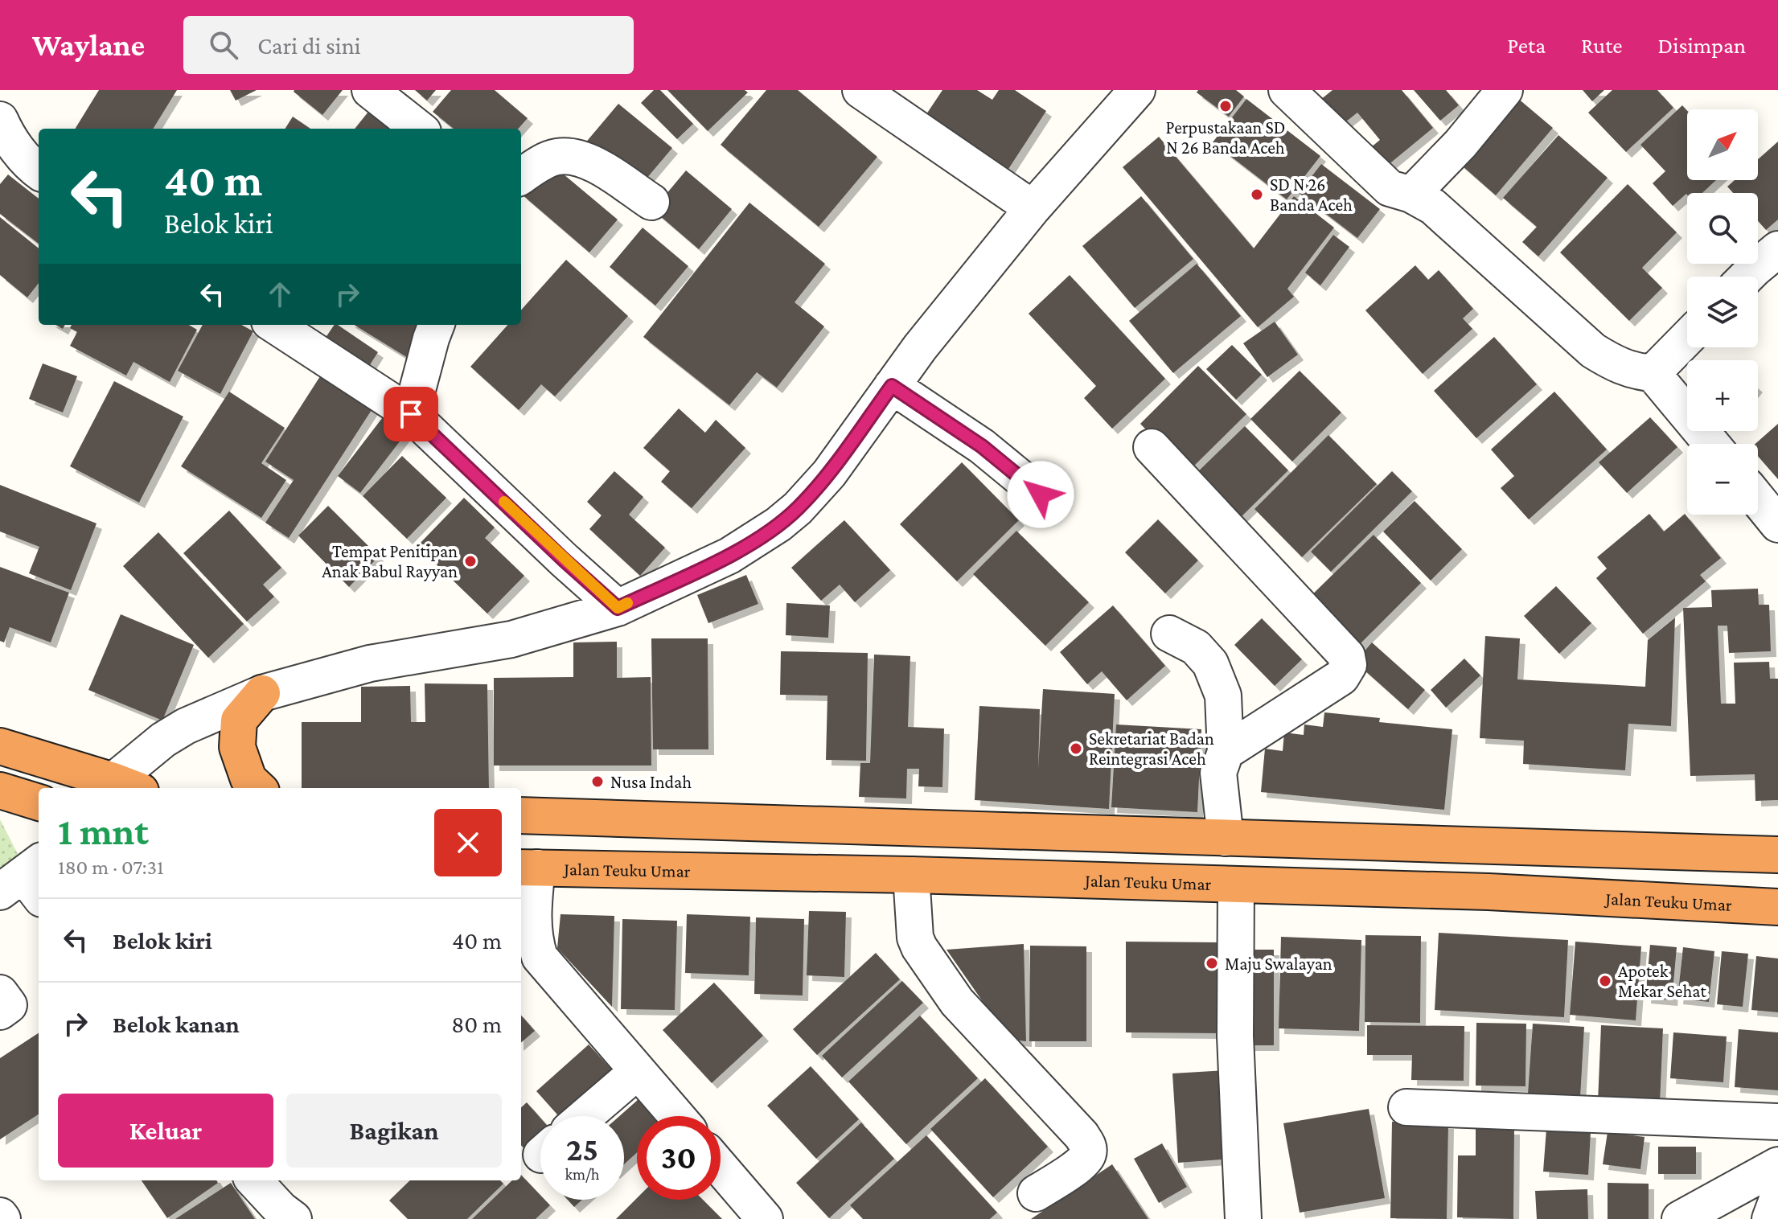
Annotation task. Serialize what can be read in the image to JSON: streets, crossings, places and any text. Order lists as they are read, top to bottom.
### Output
{
  "streets": {
    "highway": ["Jalan Teuku Umar"]
  },
  "places": [
    "Perpustakaan SD N 26 Banda Aceh",
    "SD N 26 Banda Aceh",
    "Tempat Penitipan Anak Babul Rayyan",
    "Sekretariat Badan Reintegrasi Aceh",
    "Nusa Indah",
    "Maju Swalayan",
    "Apotek Mekar Sehat"
  ],
  "north": "top right",
  "page": {
    "header": "Waylane",
    "search": "Cari di sini",
    "nav": ["Peta", "Rute", "Disimpan"],
    "map_buttons": ["+", "−"],
    "turn": ["40 m", "Belok kiri"],
    "heading": ["1 mnt", "180 m · 07:31"],
    "list": [
      {
        "name": "Belok kiri",
        "value": "40 m"
      },
      {
        "name": "Belok kanan",
        "value": "80 m"
      }
    ],
    "buttons": ["Keluar", "Bagikan"],
    "speed": "25 km/h",
    "limit": "30"
  }
}
